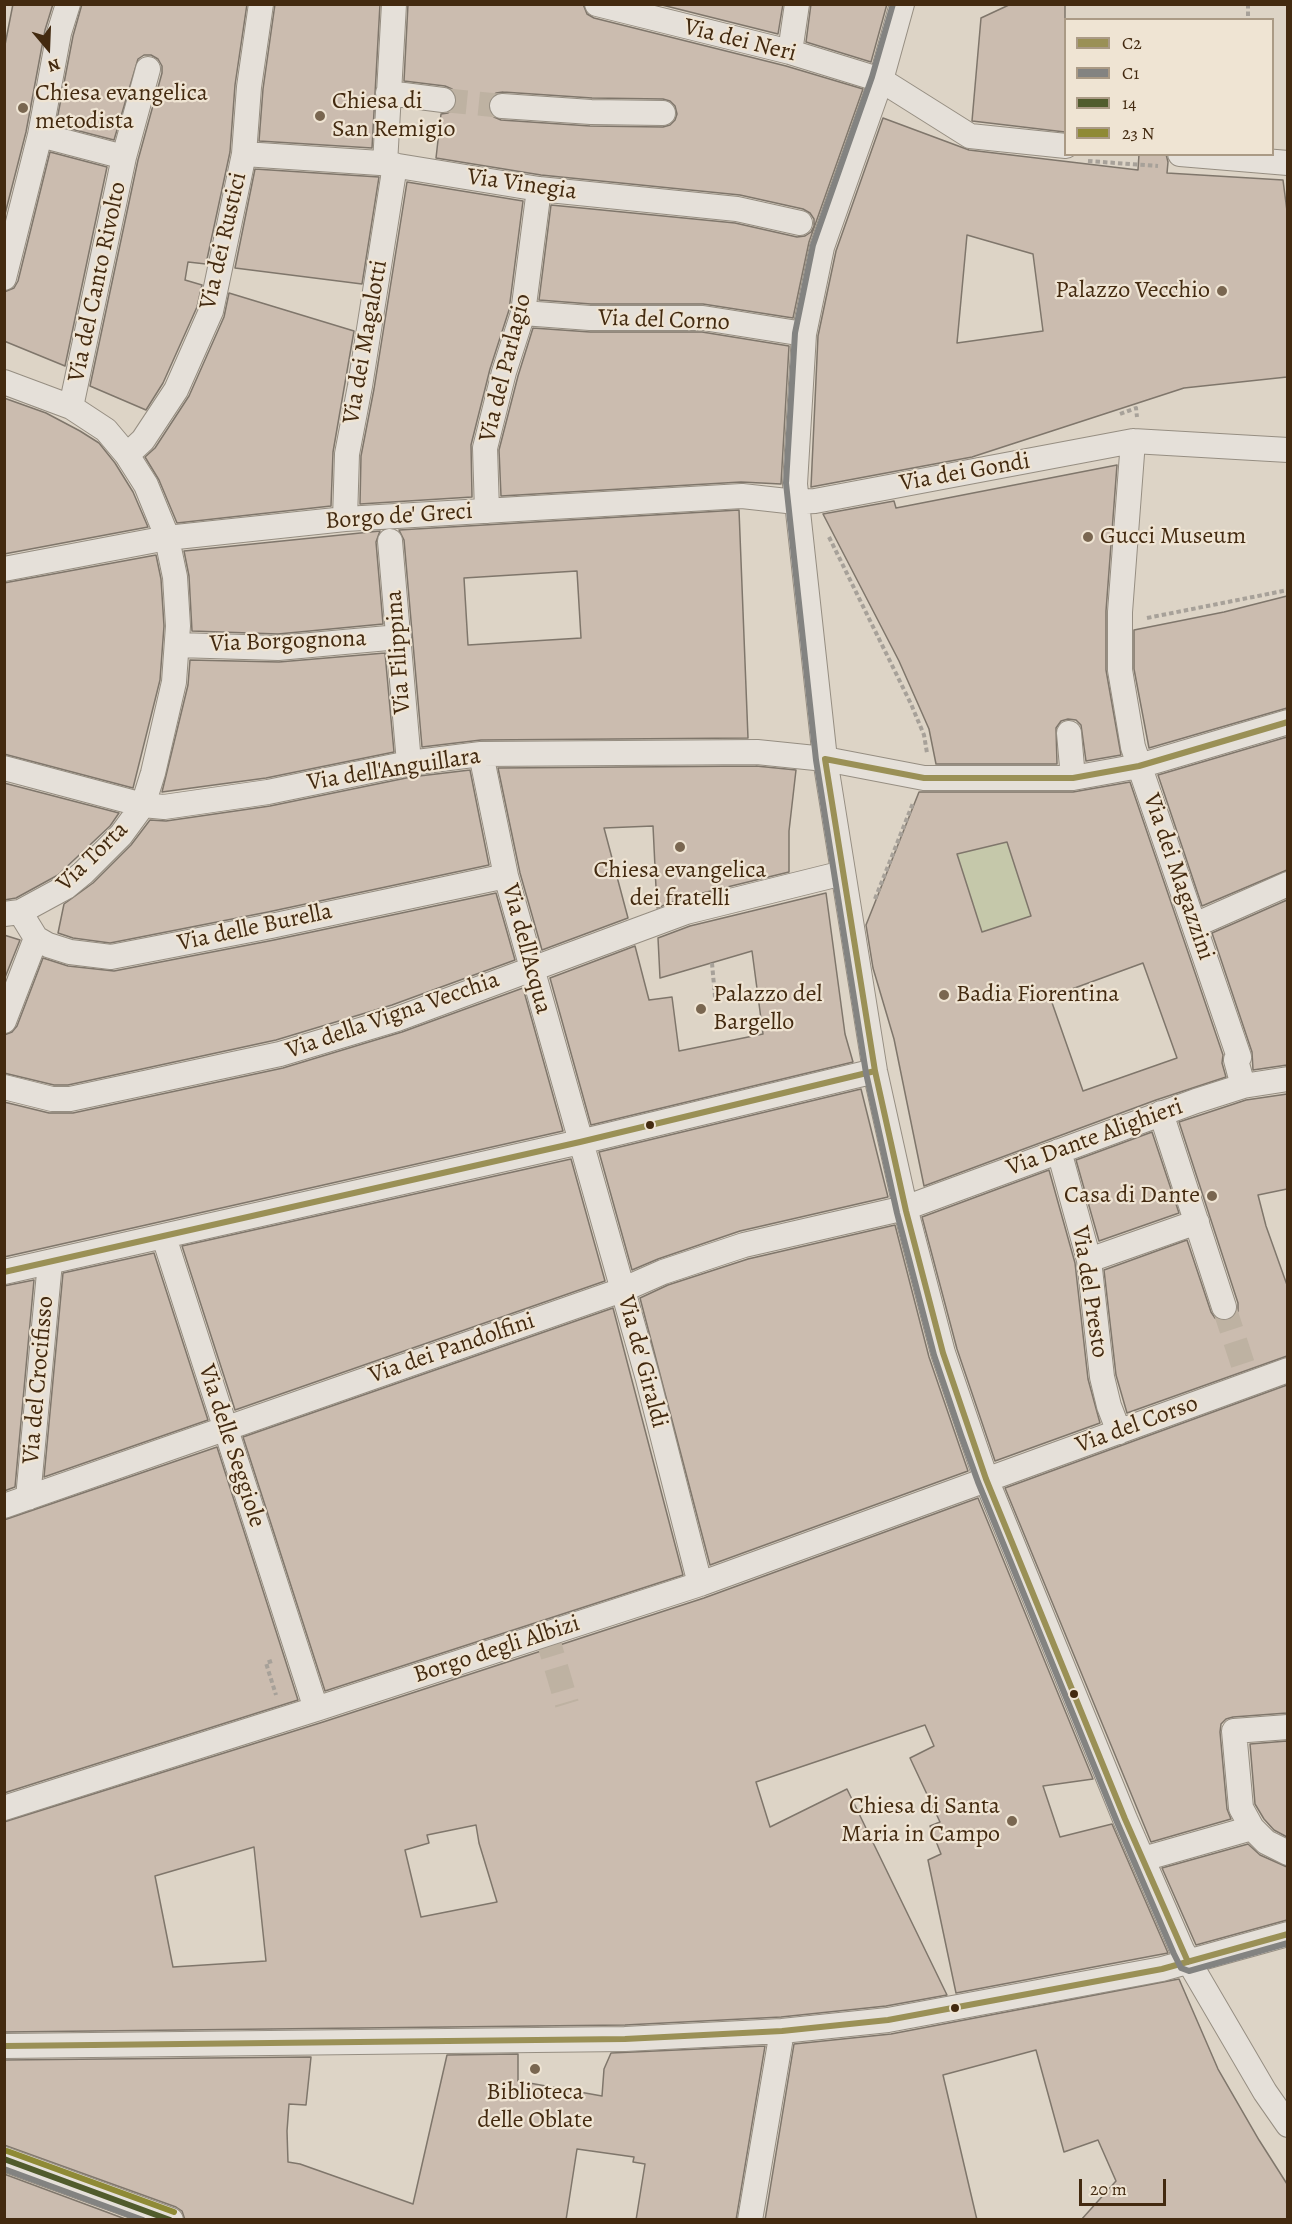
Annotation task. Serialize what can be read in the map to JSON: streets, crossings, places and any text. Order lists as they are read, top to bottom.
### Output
{
  "streets": {
    "street": [
      "Via dei Neri",
      "Via Vinegia",
      "Via dei Rustici",
      "Via del Canto Rivolto",
      "Via del Corno",
      "Via dei Magalotti",
      "Via del Parlagio",
      "Via dei Gondi",
      "Borgo de' Greci",
      "Via Borgognona",
      "Via Filippina",
      "Via dell'Anguillara",
      "Via Torta",
      "Via dei Magazzini",
      "Via delle Burella",
      "Via dell'Acqua",
      "Via della Vigna Vecchia",
      "Via Dante Alighieri",
      "Via del Presto",
      "Via dei Pandolfini",
      "Via de' Giraldi",
      "Via del Crocifisso",
      "Via del Corso",
      "Via delle Seggiole",
      "Borgo degli Albizi"
    ]
  },
  "crossings": [
    ["Via Vinegia", "Via dei Rustici"],
    ["Via Vinegia", "Via dei Magalotti"],
    ["Via Vinegia", "Via del Parlagio"],
    ["Via dei Rustici", "Via Torta"],
    ["Via del Canto Rivolto", "Via Torta"],
    ["Via del Corno", "Via del Parlagio"],
    ["Via dei Magalotti", "Borgo de' Greci"],
    ["Via del Parlagio", "Borgo de' Greci"],
    ["Via dei Gondi", "Borgo de' Greci"],
    ["Via dei Gondi", "Via dei Magazzini"],
    ["Borgo de' Greci", "Via Filippina"],
    ["Borgo de' Greci", "Via Torta"],
    ["Via Borgognona", "Via Filippina"],
    ["Via Borgognona", "Via Torta"],
    ["Via Filippina", "Via dell'Anguillara"],
    ["Via dell'Anguillara", "Via Torta"],
    ["Via dell'Anguillara", "Via dei Magazzini"],
    ["Via dell'Anguillara", "Via dell'Acqua"],
    ["Via dei Magazzini", "Via Dante Alighieri"],
    ["Via delle Burella", "Via dell'Acqua"],
    ["Via dell'Acqua", "Via della Vigna Vecchia"],
    ["Via dell'Acqua", "Via de' Giraldi"],
    ["Via Dante Alighieri", "Via del Presto"],
    ["Via Dante Alighieri", "Via dei Pandolfini"],
    ["Via del Presto", "Via del Corso"],
    ["Via dei Pandolfini", "Via de' Giraldi"],
    ["Via dei Pandolfini", "Via del Crocifisso"],
    ["Via dei Pandolfini", "Via delle Seggiole"],
    ["Via de' Giraldi", "Borgo degli Albizi"],
    ["Via del Corso", "Borgo degli Albizi"],
    ["Via delle Seggiole", "Borgo degli Albizi"]
  ],
  "places": [
    "Chiesa evangelica metodista",
    "Chiesa di San Remigio",
    "Palazzo Vecchio",
    "Gucci Museum",
    "Chiesa evangelica dei fratelli",
    "Badia Fiorentina",
    "Palazzo del Bargello",
    "Casa di Dante",
    "Chiesa di Santa Maria in Campo",
    "Biblioteca delle Oblate"
  ],
  "lines": ["transit line C1", "transit line C2", "transit line 14"],
  "legend": [
    "C2",
    "C1",
    "14",
    "23 N"
  ],
  "scale_bar": "20 m",
  "north": "bottom"
}
